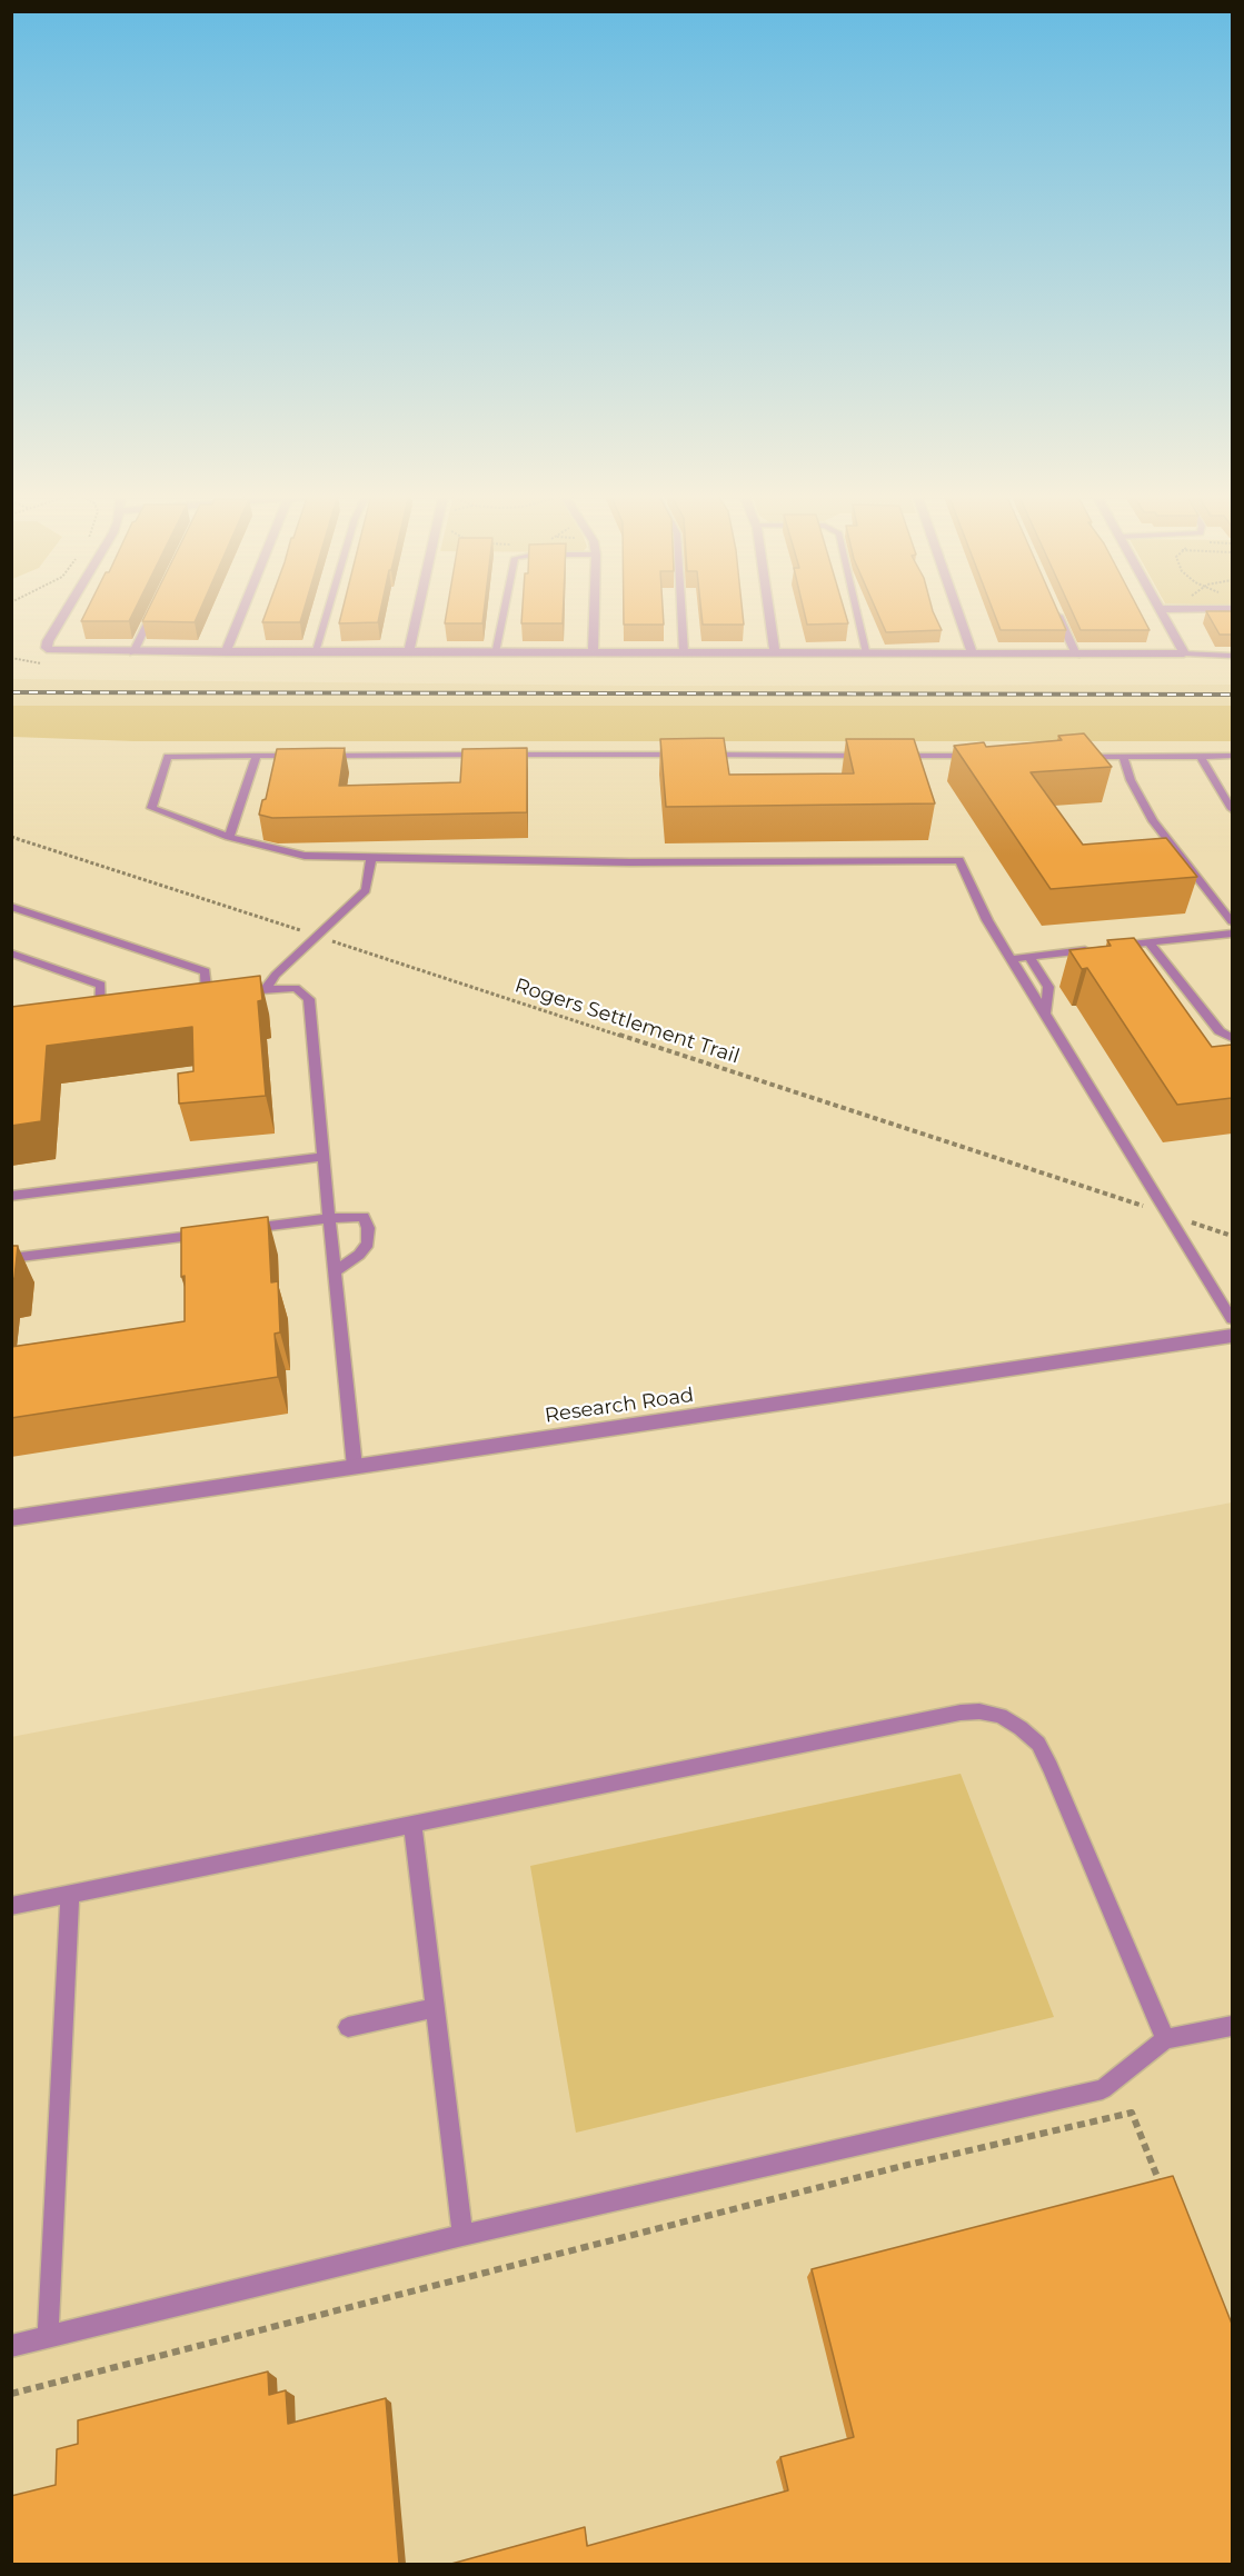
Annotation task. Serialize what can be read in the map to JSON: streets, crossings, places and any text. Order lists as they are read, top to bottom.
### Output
{
  "streets": {
    "street": ["Research Road"],
    "path": ["Rogers Settlement Trail"]
  }
}
